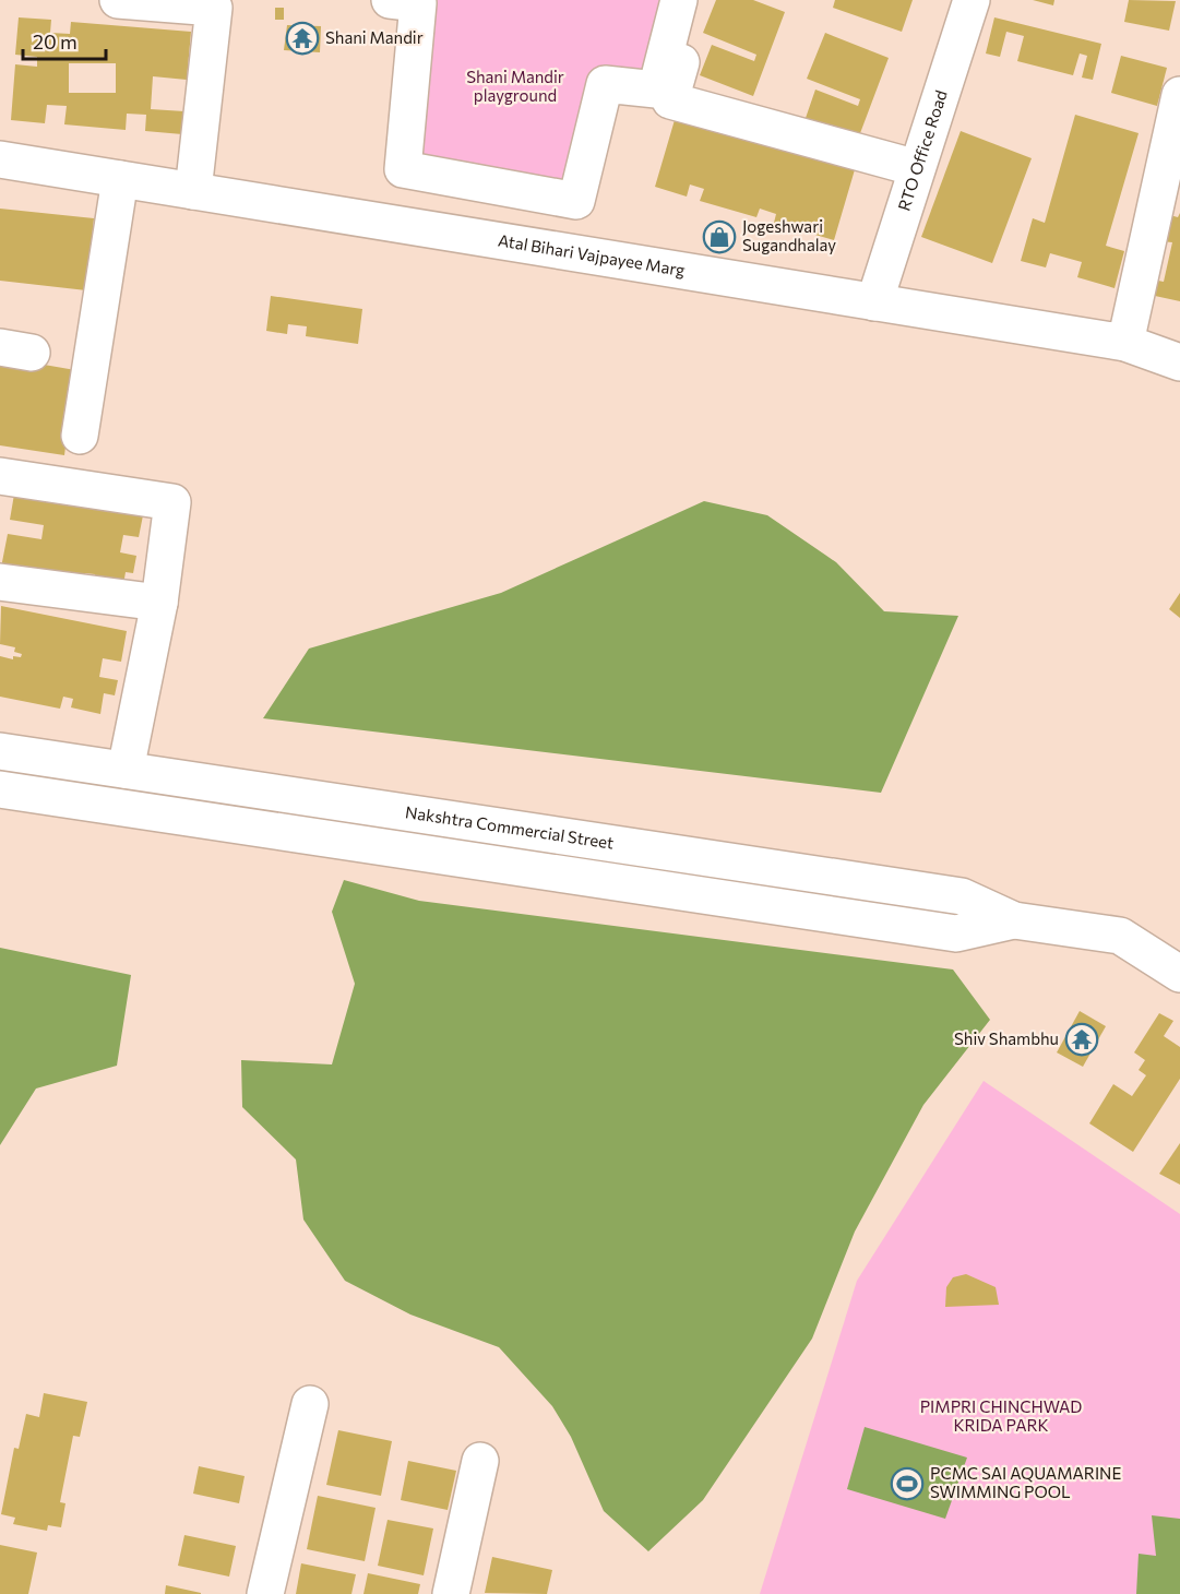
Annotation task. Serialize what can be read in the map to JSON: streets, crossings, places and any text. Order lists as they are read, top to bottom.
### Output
{
  "streets": {
    "street": ["RTO Office Road", "Atal Bihari Vajpayee Marg", "Nakshtra Commercial Street"]
  },
  "crossings": [
    ["RTO Office Road", "Atal Bihari Vajpayee Marg"]
  ],
  "parks": ["Shani Mandir playground", "PIMPRI CHINCHWAD KRIDA PARK"],
  "places": {
    "temple": ["Shani Mandir", "Shiv Shambhu"],
    "shop": ["Jogeshwari Sugandhalay"],
    "sports": ["PCMC SAI AQUAMARINE SWIMMING POOL"]
  },
  "scale_bar": "20 m"
}
